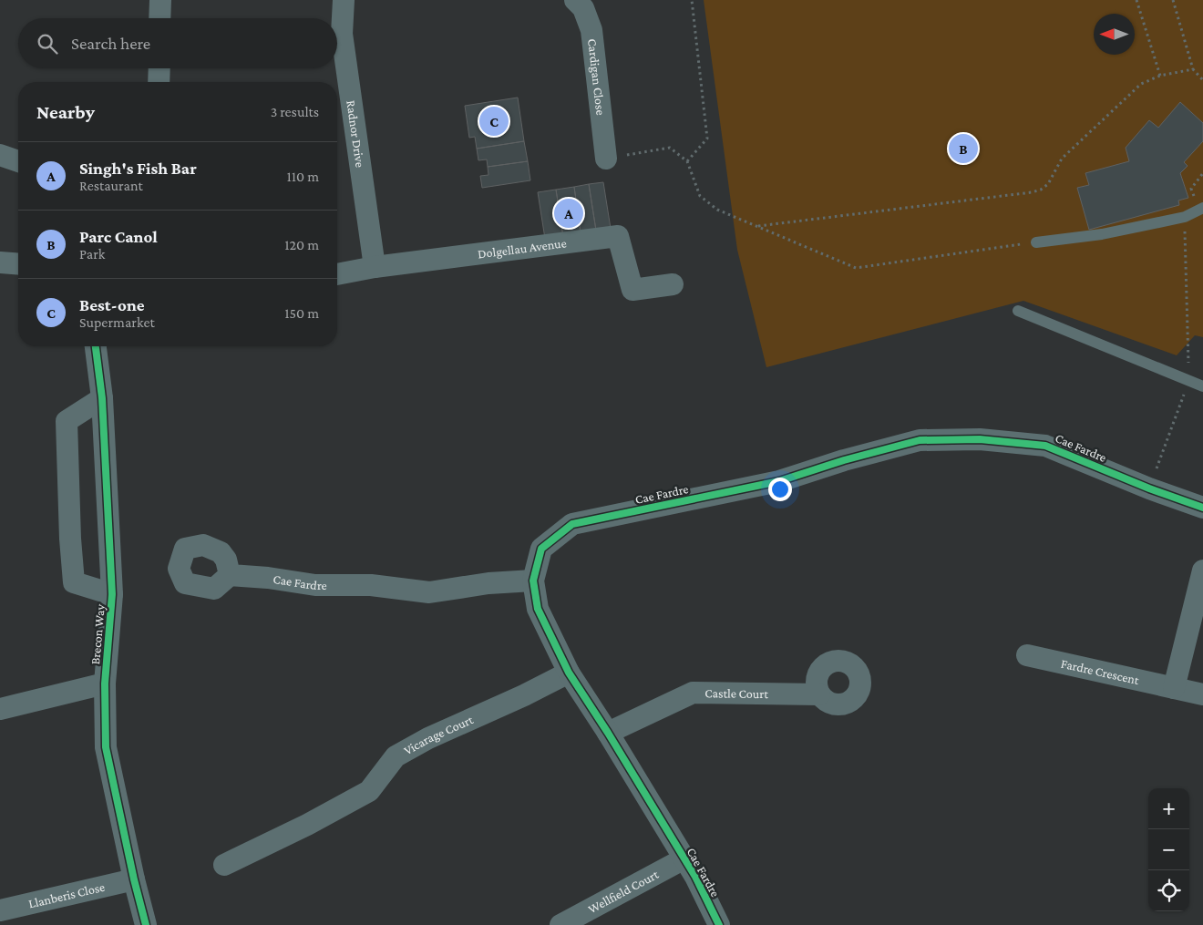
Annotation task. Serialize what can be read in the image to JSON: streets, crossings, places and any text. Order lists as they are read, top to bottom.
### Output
{
  "streets": {
    "street": [
      "Cardigan Close",
      "Radnor Drive",
      "Dolgellau Avenue",
      "Cae Fardre",
      "Brecon Way",
      "Fardre Crescent",
      "Castle Court",
      "Vicarage Court",
      "Wellfield Court",
      "Llanberis Close"
    ]
  },
  "crossings": [
    ["Radnor Drive", "Dolgellau Avenue"],
    ["Cae Fardre", "Castle Court"],
    ["Cae Fardre", "Vicarage Court"],
    ["Cae Fardre", "Wellfield Court"],
    ["Brecon Way", "Llanberis Close"]
  ],
  "north": "left",
  "page": {
    "search": "Search here",
    "heading": ["Nearby", "3 results"],
    "pins": ["C", "B", "A"],
    "list": [
      {
        "mark": "A",
        "name": "Singh's Fish Bar",
        "note": "Restaurant",
        "value": "110 m"
      },
      {
        "mark": "B",
        "name": "Parc Canol",
        "note": "Park",
        "value": "120 m"
      },
      {
        "mark": "C",
        "name": "Best-one",
        "note": "Supermarket",
        "value": "150 m"
      }
    ],
    "map_buttons": ["+", "−"]
  }
}
